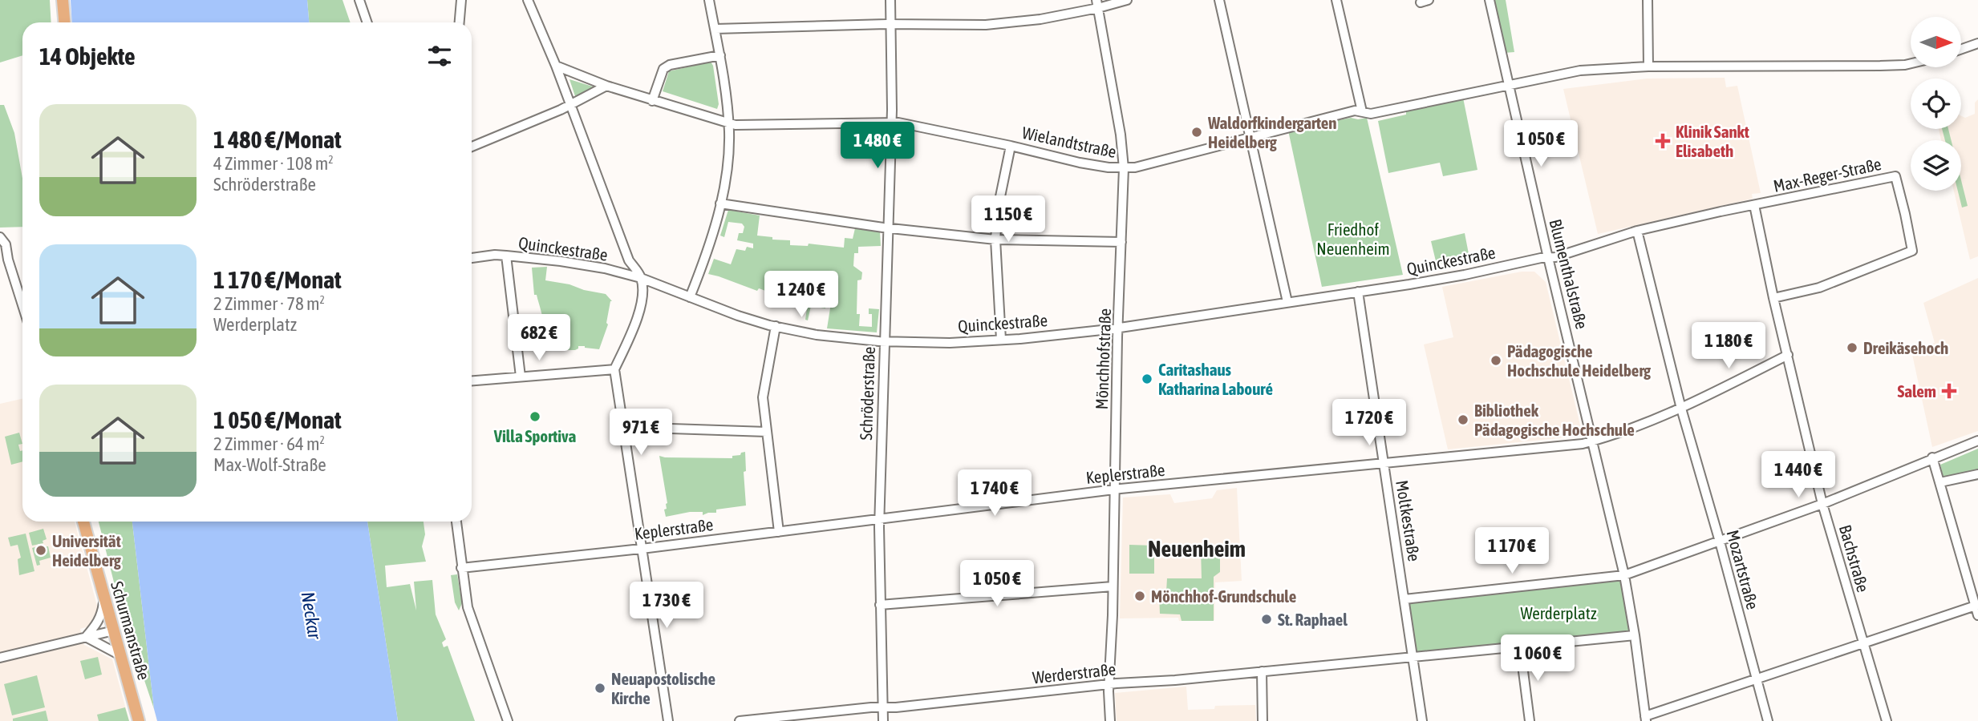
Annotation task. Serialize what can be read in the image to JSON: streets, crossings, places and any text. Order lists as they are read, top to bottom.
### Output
{
  "streets": {
    "main road": ["Schurmanstraße"],
    "street": [
      "Wielandtstraße",
      "Max-Reger-Straße",
      "Quinckestraße",
      "Blumenthalstraße",
      "Mönchhofstraße",
      "Schröderstraße",
      "Keplerstraße",
      "Moltkestraße",
      "Bachstraße",
      "Mozartstraße",
      "Werderstraße"
    ]
  },
  "crossings": [
    ["Wielandtstraße", "Blumenthalstraße"],
    ["Wielandtstraße", "Mönchhofstraße"],
    ["Wielandtstraße", "Schröderstraße"],
    ["Max-Reger-Straße", "Quinckestraße"],
    ["Max-Reger-Straße", "Blumenthalstraße"],
    ["Max-Reger-Straße", "Bachstraße"],
    ["Max-Reger-Straße", "Mozartstraße"],
    ["Quinckestraße", "Blumenthalstraße"],
    ["Quinckestraße", "Mönchhofstraße"],
    ["Quinckestraße", "Schröderstraße"],
    ["Quinckestraße", "Moltkestraße"],
    ["Blumenthalstraße", "Keplerstraße"],
    ["Mönchhofstraße", "Keplerstraße"],
    ["Mönchhofstraße", "Werderstraße"],
    ["Schröderstraße", "Keplerstraße"],
    ["Schröderstraße", "Werderstraße"],
    ["Keplerstraße", "Moltkestraße"],
    ["Keplerstraße", "Bachstraße"],
    ["Keplerstraße", "Mozartstraße"],
    ["Moltkestraße", "Werderstraße"]
  ],
  "districts": ["Neuenheim"],
  "water": ["Neckar"],
  "parks": ["Friedhof Neuenheim", "Werderplatz"],
  "places": {
    "other": [
      "Waldorfkindergarten Heidelberg",
      "Dreikäsehoch",
      "Pädagogische Hochschule Heidelberg",
      "Caritashaus Katharina Labouré",
      "Villa Sportiva",
      "Bibliothek Pädagogische Hochschule",
      "Universität Heidelberg",
      "Mönchhof-Grundschule",
      "St. Raphael",
      "Neuapostolische Kirche"
    ],
    "health": ["Klinik Sankt Elisabeth", "Salem"]
  },
  "north": "right",
  "page": {
    "heading": "14 Objekte",
    "list": [
      {
        "name": "1 480 €/Monat",
        "note": "4 Zimmer · 108 m² · Schröderstraße"
      },
      {
        "name": "1 170 €/Monat",
        "note": "2 Zimmer · 78 m² · Werderplatz"
      },
      {
        "name": "1 050 €/Monat",
        "note": "2 Zimmer · 64 m² · Max-Wolf-Straße"
      }
    ],
    "price": [
      "1 050 €",
      "1 480 €",
      "1 150 €",
      "1 240 €",
      "682 €",
      "1 180 €",
      "1 720 €",
      "971 €",
      "1 440 €",
      "1 740 €",
      "1 170 €",
      "1 050 €",
      "1 730 €",
      "1 060 €"
    ]
  }
}
